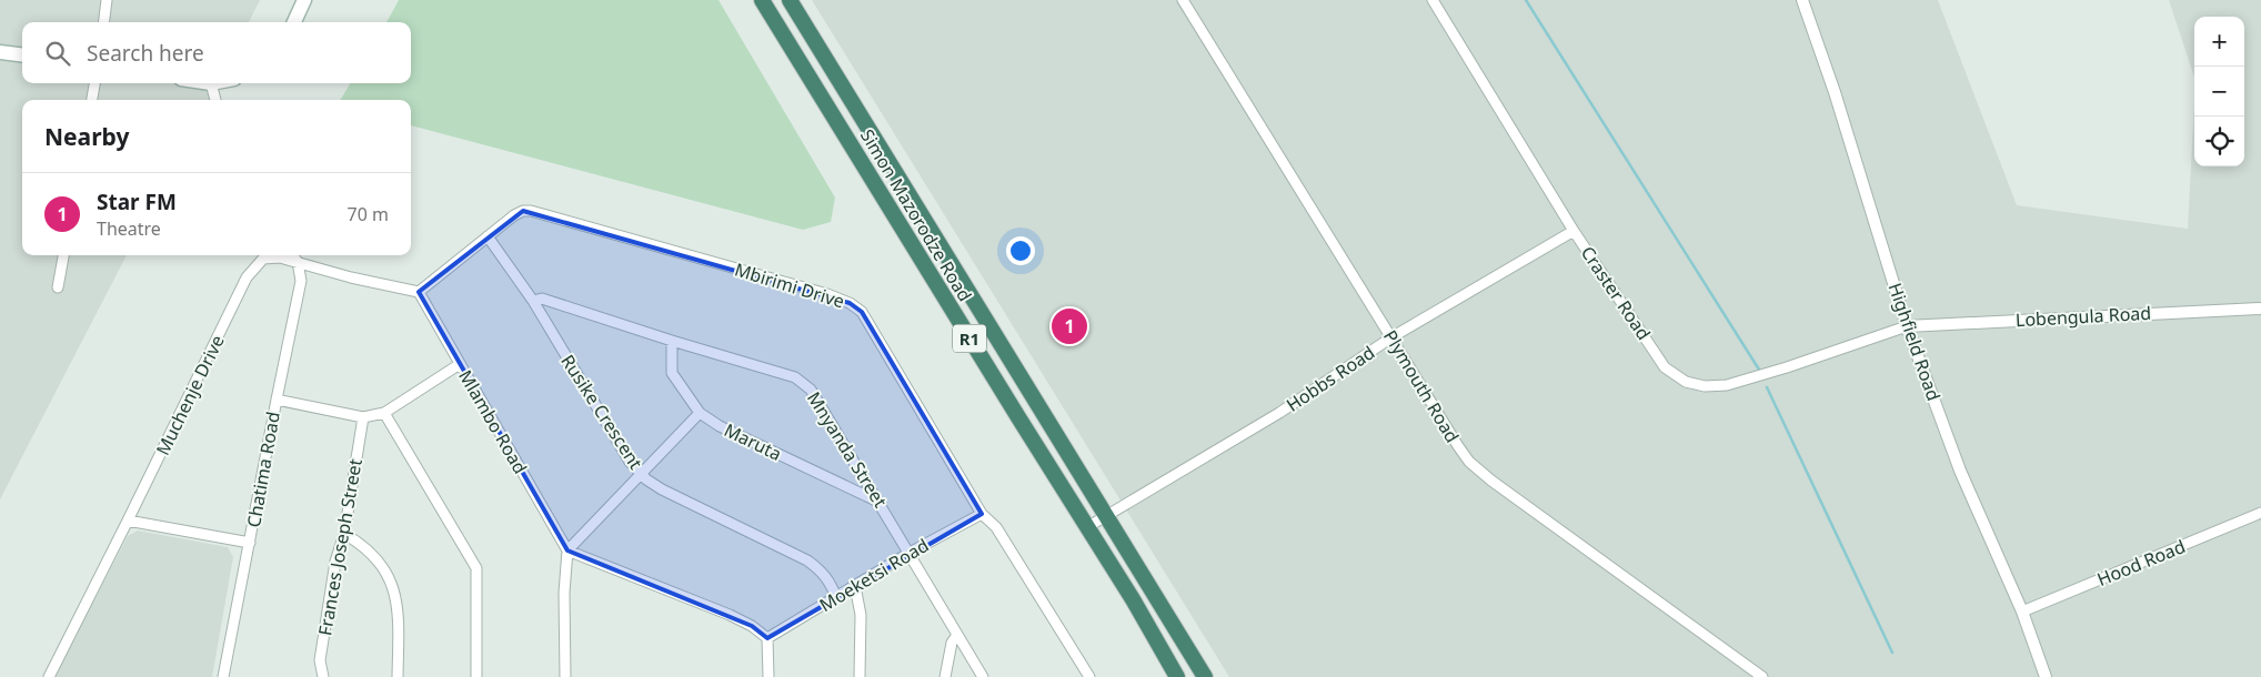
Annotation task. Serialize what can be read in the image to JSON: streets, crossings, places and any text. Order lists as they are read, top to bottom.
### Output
{
  "streets": {
    "highway": ["Simon Mazorodze Road", "R1"],
    "street": [
      "Mbirimi Drive",
      "Craster Road",
      "Lobengula Road",
      "Highfield Road",
      "Hobbs Road",
      "Plymouth Road",
      "Muchenje Drive",
      "Rusike Crescent",
      "Mlambo Road",
      "Maruta",
      "Mnyanda Street",
      "Chatima Road",
      "Frances Joseph Street",
      "Hood Road",
      "Moeketsi Road"
    ]
  },
  "crossings": [
    ["Simon Mazorodze Road", "Hobbs Road"],
    ["Mbirimi Drive", "Muchenje Drive"],
    ["Mbirimi Drive", "Rusike Crescent"],
    ["Mbirimi Drive", "Mlambo Road"],
    ["Mbirimi Drive", "Moeketsi Road"],
    ["Craster Road", "Lobengula Road"],
    ["Craster Road", "Highfield Road"],
    ["Craster Road", "Hobbs Road"],
    ["Lobengula Road", "Highfield Road"],
    ["Highfield Road", "Hood Road"],
    ["Hobbs Road", "Plymouth Road"],
    ["Muchenje Drive", "Mlambo Road"],
    ["Muchenje Drive", "Chatima Road"],
    ["Rusike Crescent", "Mnyanda Street"],
    ["Rusike Crescent", "Moeketsi Road"],
    ["Maruta", "Mnyanda Street"],
    ["Mnyanda Street", "Moeketsi Road"]
  ],
  "page": {
    "map_buttons": ["+", "−"],
    "search": "Search here",
    "heading": "Nearby",
    "list": [
      {
        "mark": "1",
        "name": "Star FM",
        "note": "Theatre",
        "value": "70 m"
      }
    ],
    "pins": "1"
  }
}
